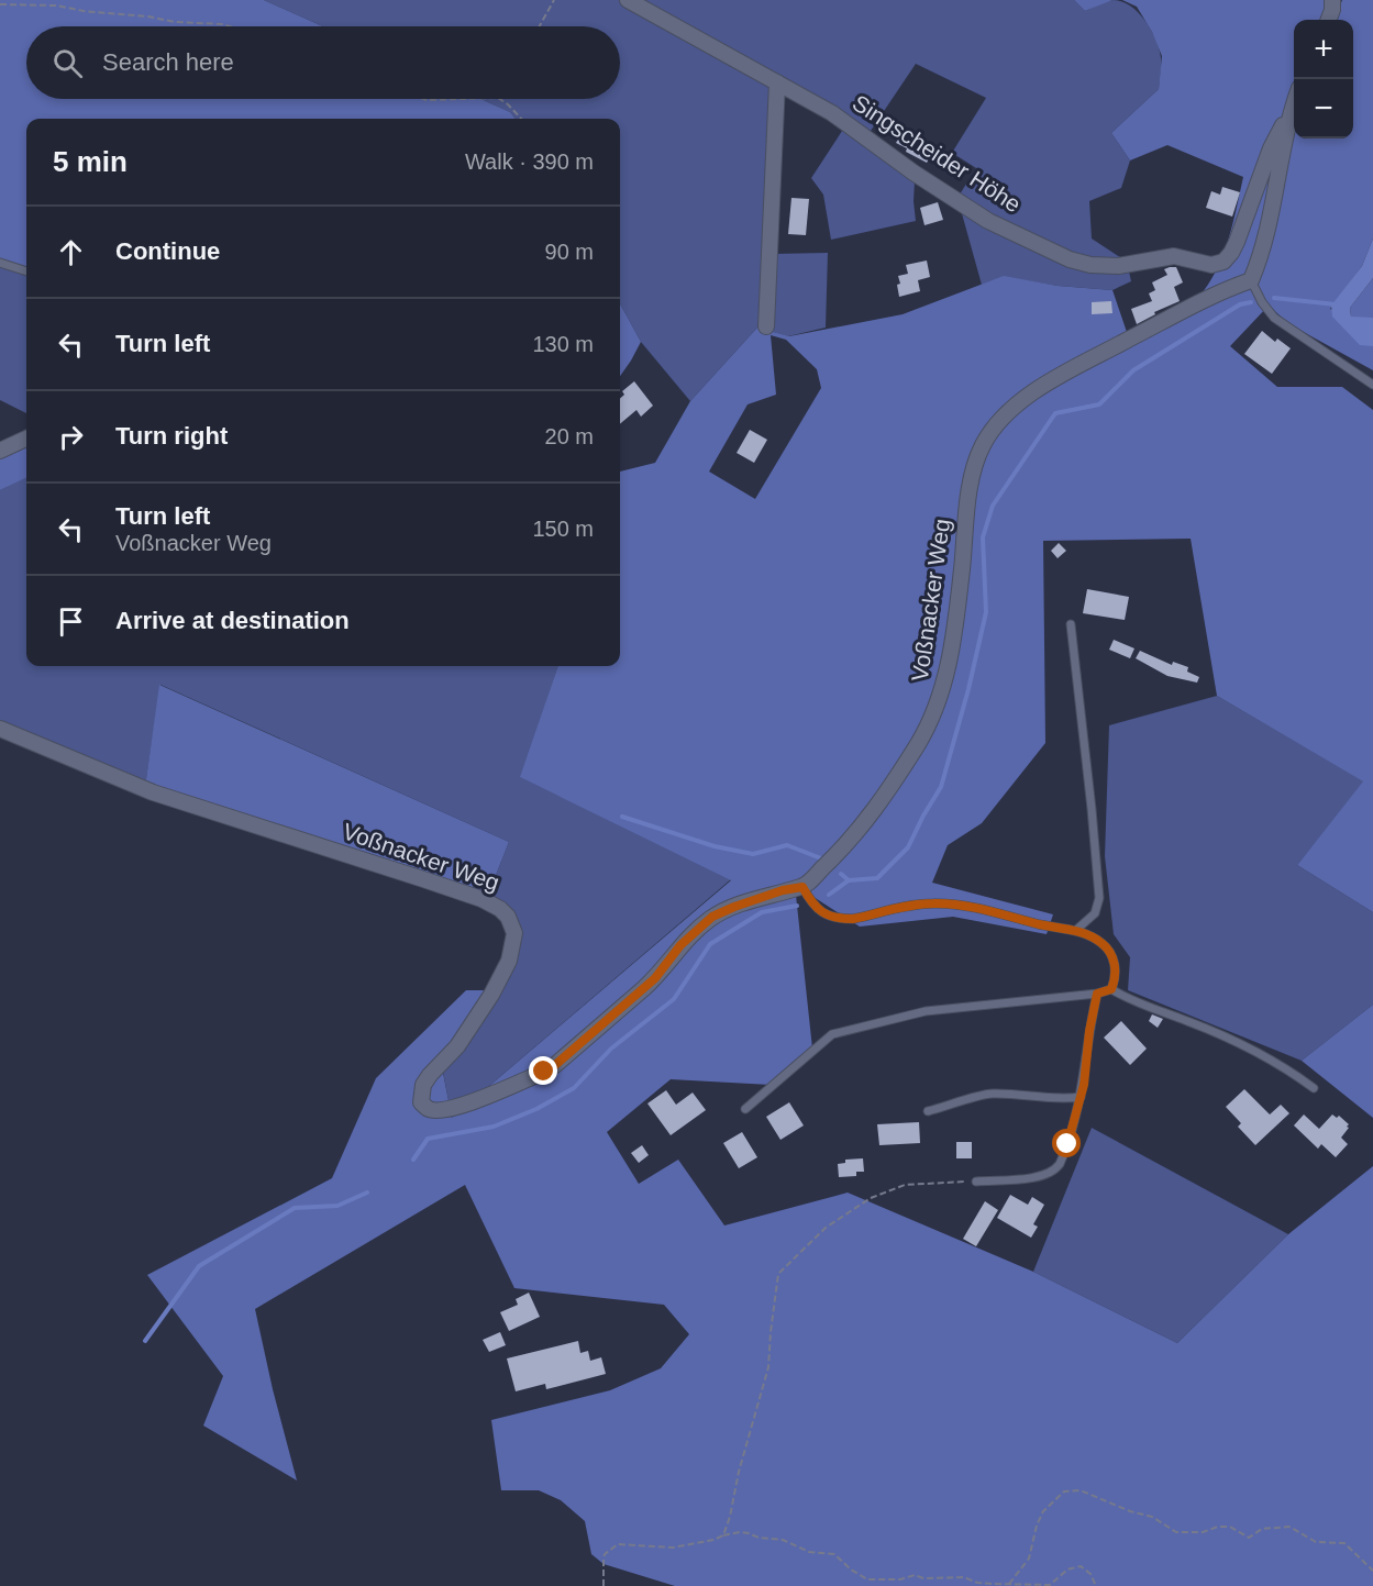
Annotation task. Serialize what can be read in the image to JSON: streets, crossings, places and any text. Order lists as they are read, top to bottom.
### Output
{
  "streets": {
    "street": ["Singscheider Höhe", "Voßnacker Weg"]
  },
  "page": {
    "map_buttons": ["+", "−"],
    "search": "Search here",
    "heading": ["5 min", "Walk · 390 m"],
    "list": [
      ["Continue", "90 m"],
      ["Turn left", "130 m"],
      ["Turn right", "20 m"],
      ["Turn left", "Voßnacker Weg", "150 m"],
      "Arrive at destination"
    ]
  }
}
